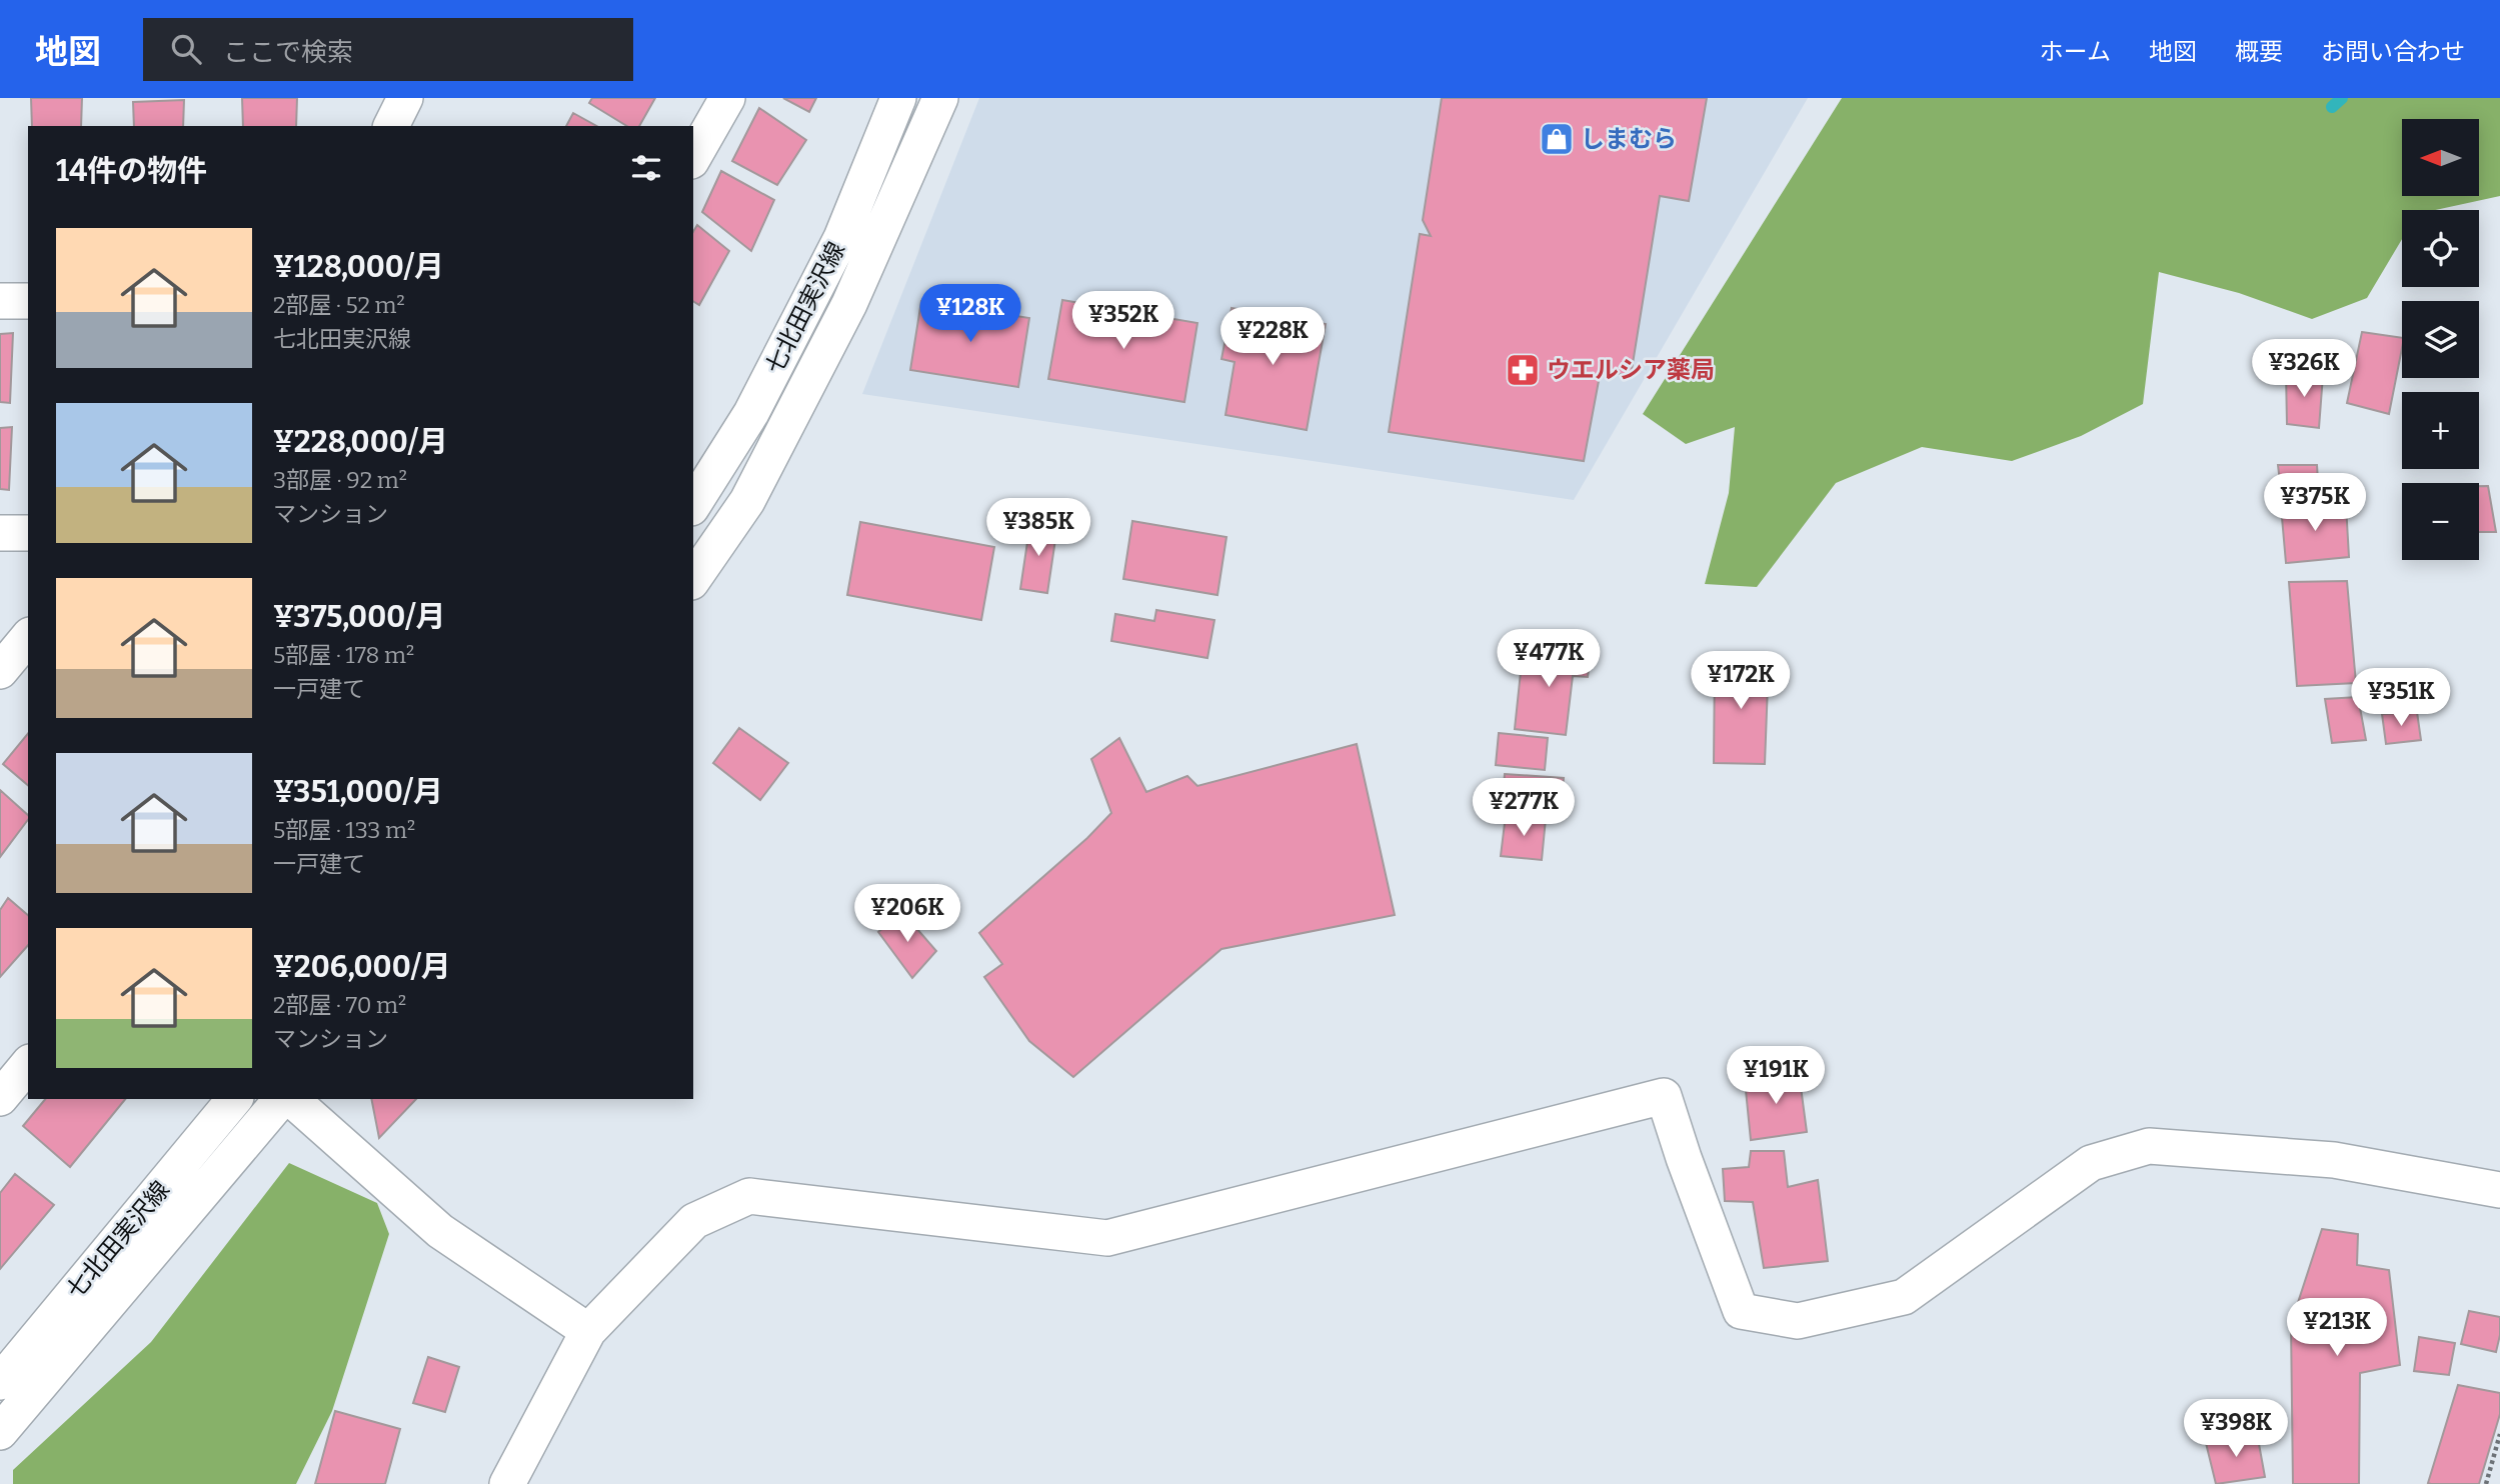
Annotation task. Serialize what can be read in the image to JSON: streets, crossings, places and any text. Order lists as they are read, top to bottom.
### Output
{
  "streets": {
    "street": ["七北田実沢線"]
  },
  "places": {
    "shop": ["しまむら"],
    "pharmacy": ["ウエルシア薬局"]
  },
  "north": "left",
  "page": {
    "header": "地図",
    "search": "ここで検索",
    "nav": [
      "ホーム",
      "地図",
      "概要",
      "お問い合わせ"
    ],
    "map_buttons": ["+", "−"],
    "heading": "14件の物件",
    "list": [
      {
        "name": "¥128,000/月",
        "note": "2部屋 · 52 m² · 七北田実沢線"
      },
      {
        "name": "¥228,000/月",
        "note": "3部屋 · 92 m² · マンション"
      },
      {
        "name": "¥375,000/月",
        "note": "5部屋 · 178 m² · 一戸建て"
      },
      {
        "name": "¥351,000/月",
        "note": "5部屋 · 133 m² · 一戸建て"
      },
      {
        "name": "¥206,000/月",
        "note": "2部屋 · 70 m² · マンション"
      }
    ],
    "price": [
      "¥128K",
      "¥352K",
      "¥228K",
      "¥326K",
      "¥375K",
      "¥385K",
      "¥477K",
      "¥172K",
      "¥351K",
      "¥277K",
      "¥206K",
      "¥191K",
      "¥213K",
      "¥398K"
    ]
  }
}
